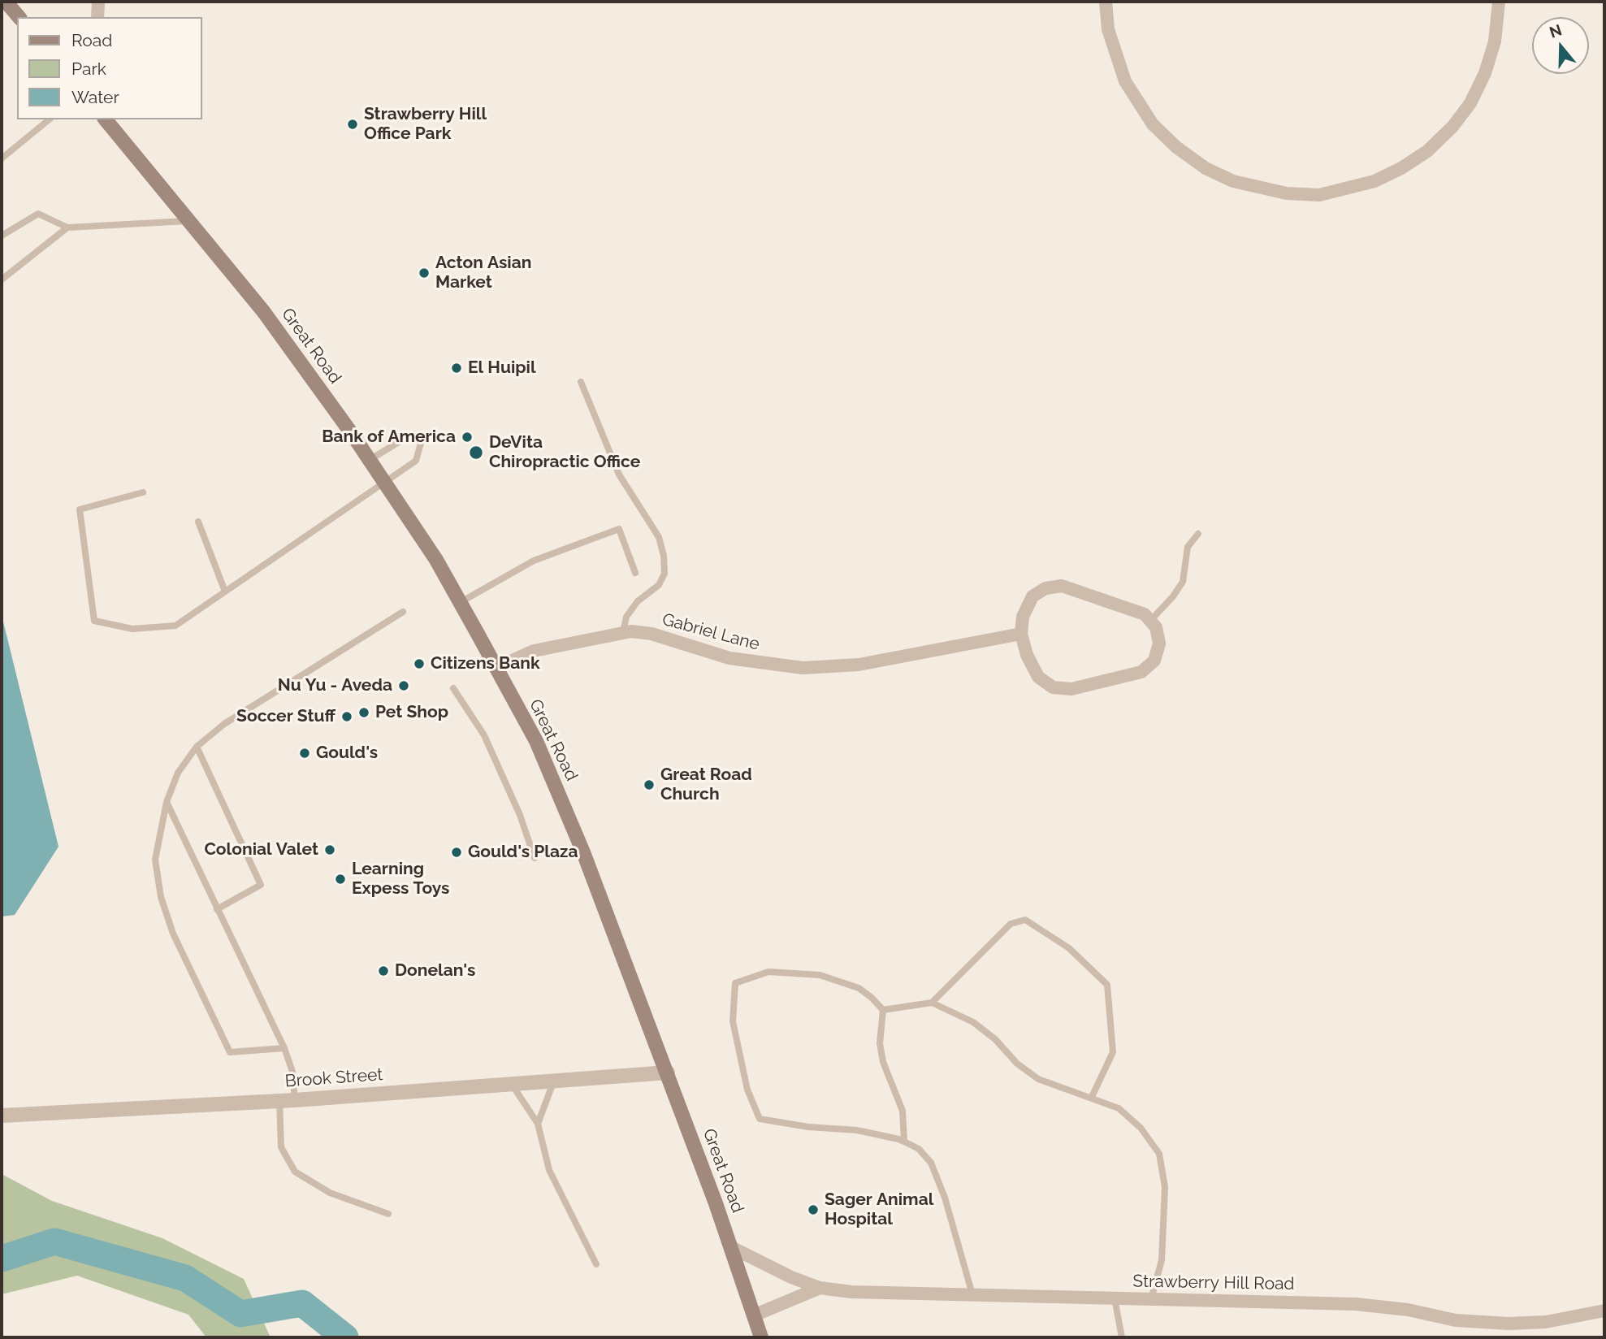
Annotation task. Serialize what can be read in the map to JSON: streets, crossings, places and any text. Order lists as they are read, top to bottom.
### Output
{
  "streets": {
    "main road": ["Great Road"],
    "street": ["Gabriel Lane", "Brook Street", "Strawberry Hill Road"]
  },
  "crossings": [
    ["Great Road", "Gabriel Lane"],
    ["Great Road", "Brook Street"],
    ["Great Road", "Strawberry Hill Road"]
  ],
  "places": [
    "Strawberry Hill Office Park",
    "Acton Asian Market",
    "El Huipil",
    "Bank of America",
    "DeVita Chiropractic Office",
    "Citizens Bank",
    "Nu Yu - Aveda",
    "Pet Shop",
    "Soccer Stuff",
    "Gould's",
    "Great Road Church",
    "Colonial Valet",
    "Gould's Plaza",
    "Learning Expess Toys",
    "Donelan's",
    "Sager Animal Hospital"
  ],
  "legend": ["Road", "Park", "Water"],
  "north": "top"
}
